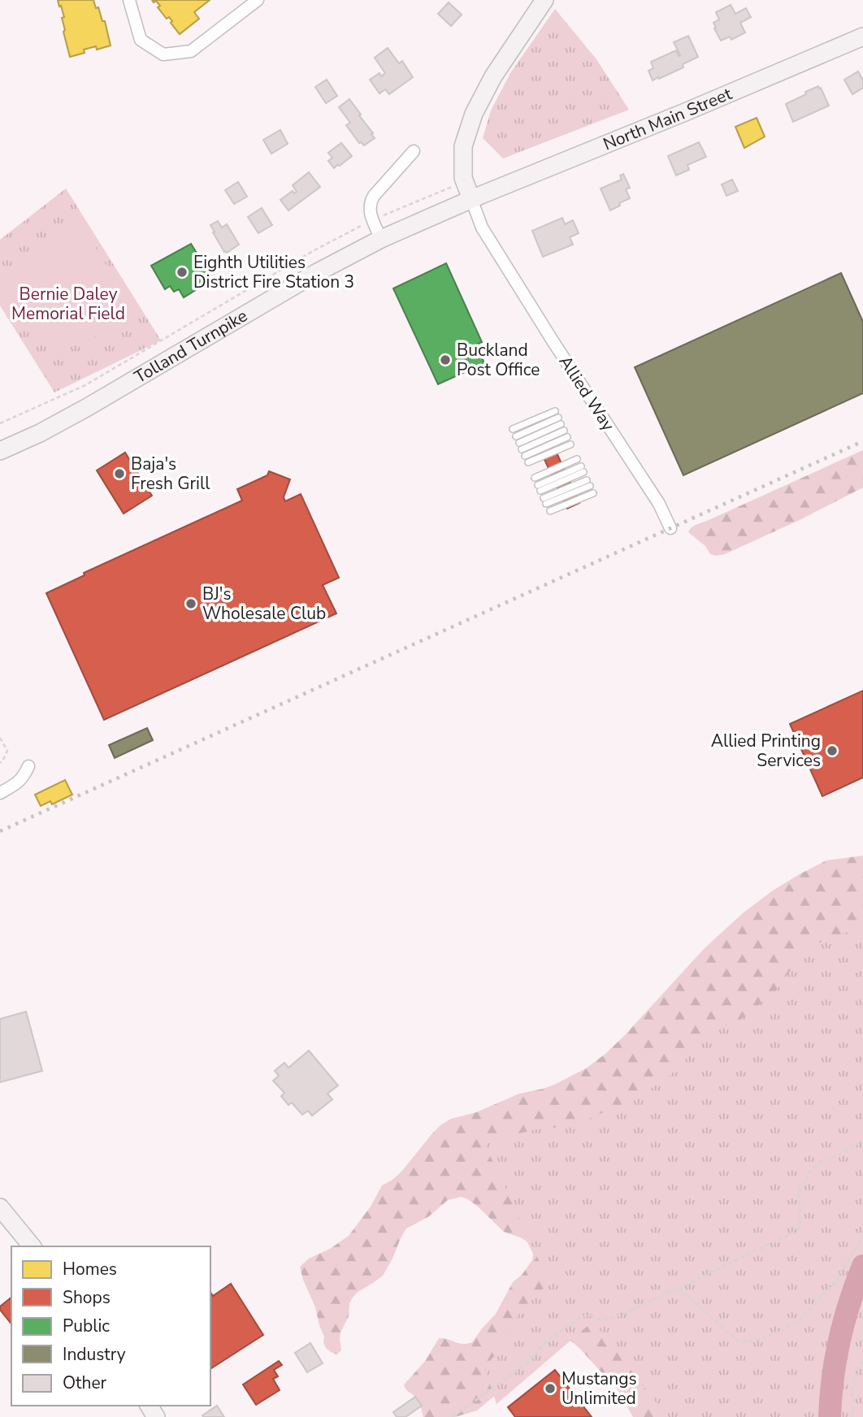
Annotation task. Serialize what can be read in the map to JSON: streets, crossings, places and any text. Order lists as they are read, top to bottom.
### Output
{
  "streets": {
    "main road": ["North Main Street", "Tolland Turnpike"],
    "street": ["Allied Way"]
  },
  "crossings": [
    ["North Main Street", "Tolland Turnpike"],
    ["North Main Street", "Allied Way"],
    ["Tolland Turnpike", "Allied Way"]
  ],
  "parks": ["Bernie Daley Memorial Field"],
  "places": [
    "Eighth Utilities District Fire Station 3",
    "Buckland Post Office",
    "Baja's Fresh Grill",
    "BJ's Wholesale Club",
    "Allied Printing Services",
    "Mustangs Unlimited"
  ],
  "legend": [
    "Homes",
    "Shops",
    "Public",
    "Industry",
    "Other"
  ]
}
